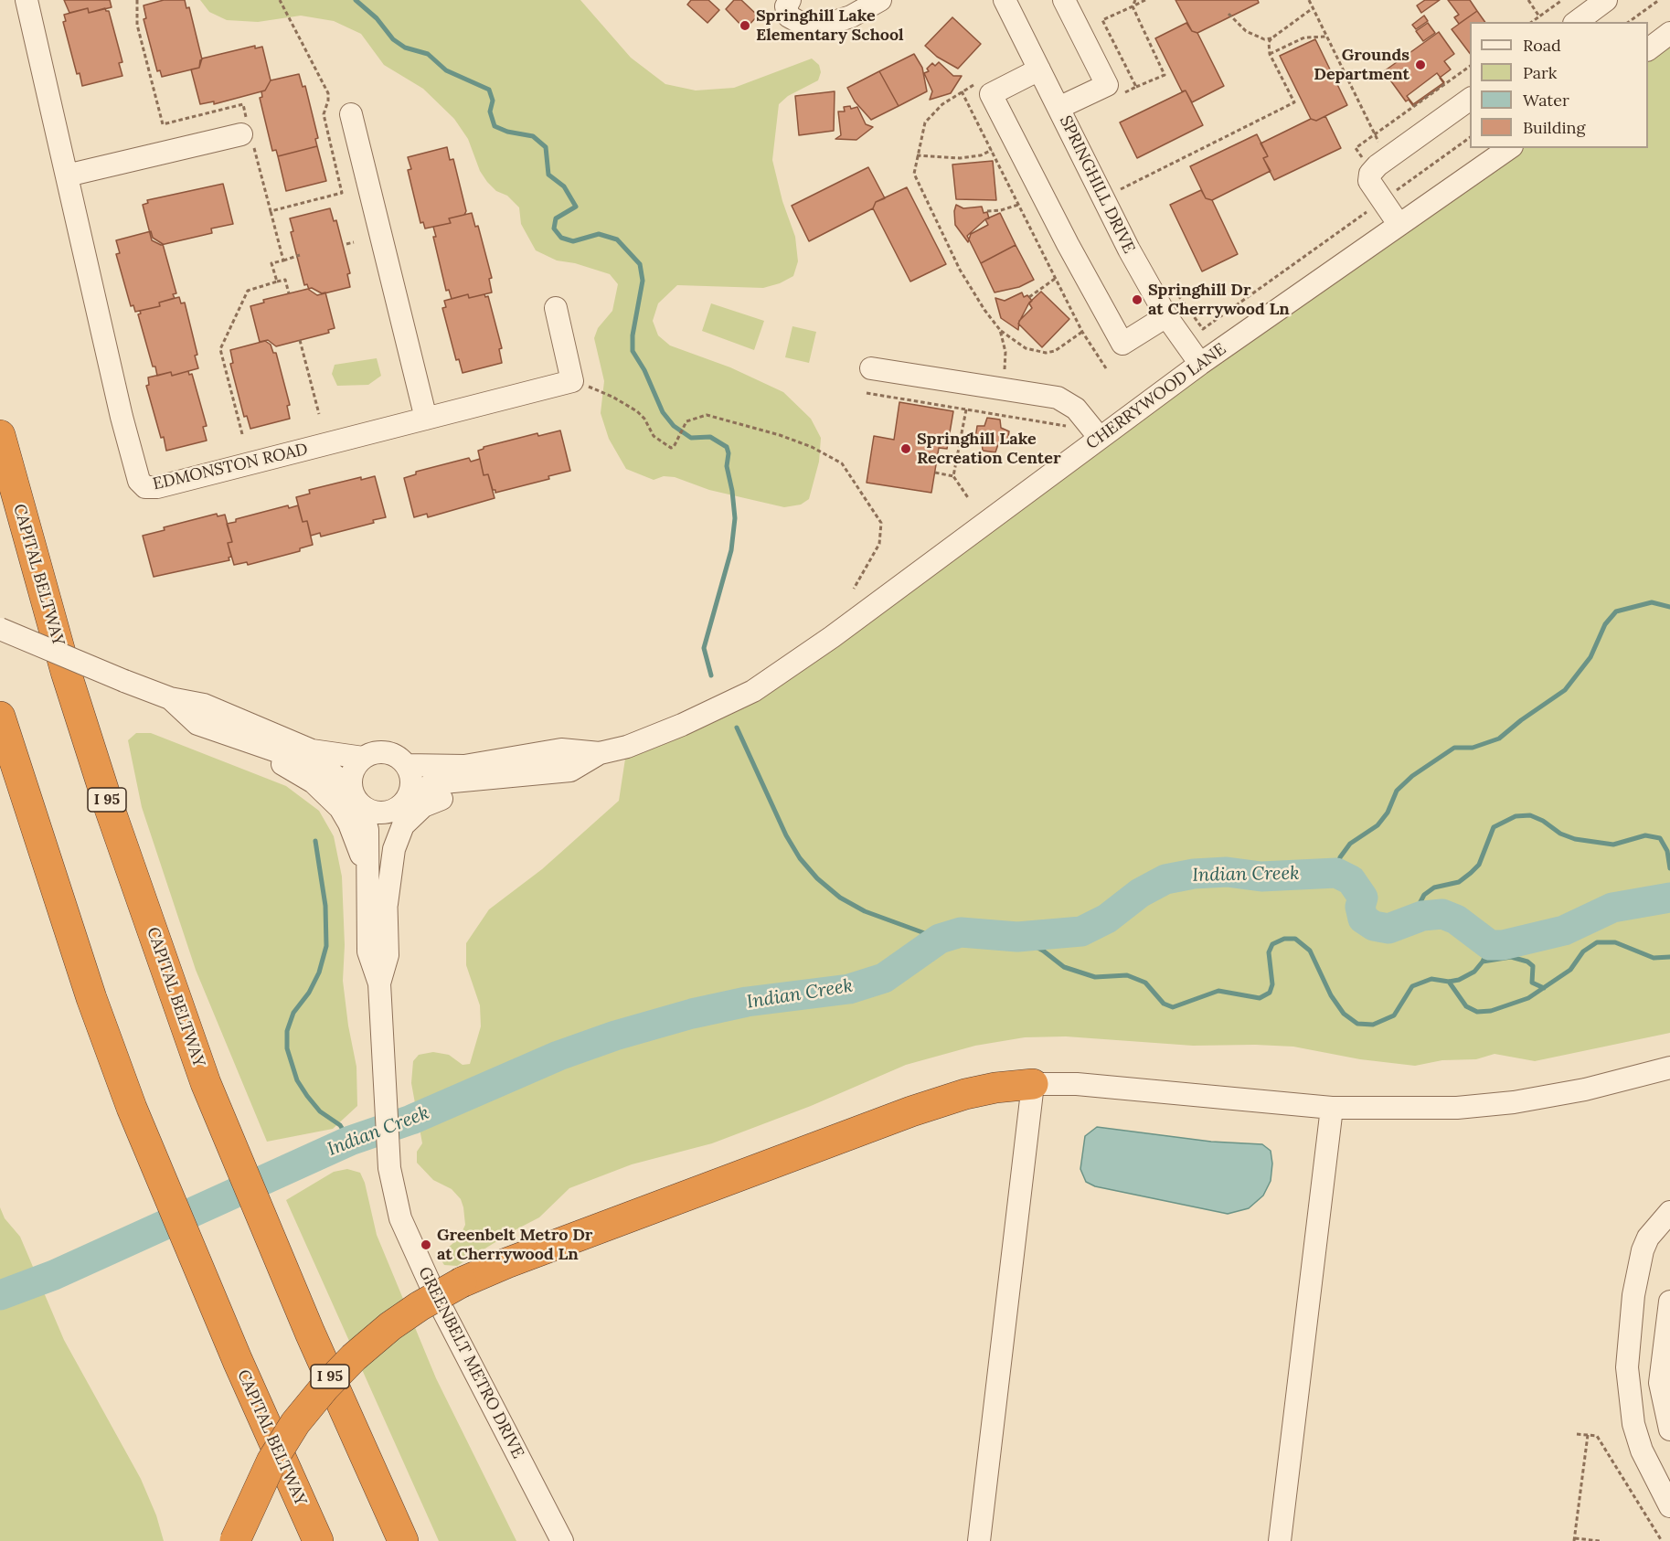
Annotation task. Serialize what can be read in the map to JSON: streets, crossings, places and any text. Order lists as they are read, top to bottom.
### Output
{
  "streets": {
    "highway": ["CAPITAL BELTWAY", "I 95"],
    "street": [
      "SPRINGHILL DRIVE",
      "CHERRYWOOD LANE",
      "EDMONSTON ROAD",
      "GREENBELT METRO DRIVE"
    ]
  },
  "crossings": [
    ["SPRINGHILL DRIVE", "CHERRYWOOD LANE"],
    ["CHERRYWOOD LANE", "GREENBELT METRO DRIVE"]
  ],
  "water": ["Indian Creek"],
  "places": [
    "Springhill Lake Elementary School",
    "Grounds Department",
    "Springhill Dr at Cherrywood Ln",
    "Springhill Lake Recreation Center",
    "Greenbelt Metro Dr at Cherrywood Ln"
  ],
  "legend": [
    "Road",
    "Park",
    "Water",
    "Building"
  ]
}
